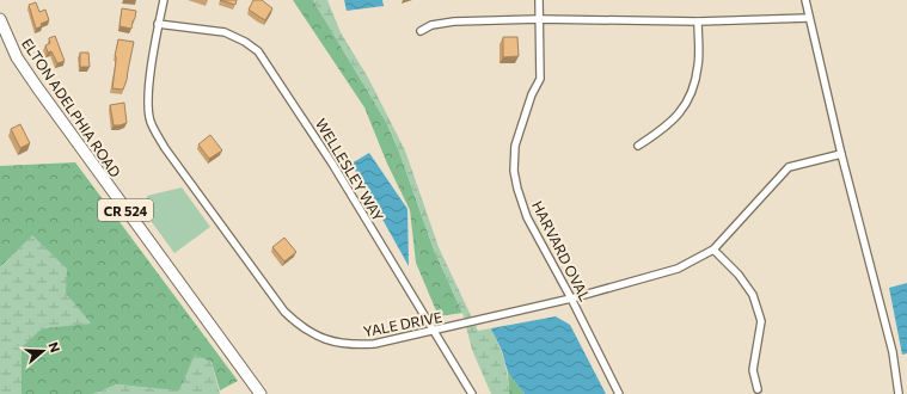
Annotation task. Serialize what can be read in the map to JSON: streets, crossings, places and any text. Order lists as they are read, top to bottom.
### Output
{
  "streets": {
    "main road": ["ELTON ADELPHIA ROAD", "CR 524"],
    "street": ["WELLESLEY WAY", "HARVARD OVAL", "YALE DRIVE"]
  },
  "crossings": [
    ["WELLESLEY WAY", "YALE DRIVE"],
    ["HARVARD OVAL", "YALE DRIVE"]
  ],
  "north": "right"
}
